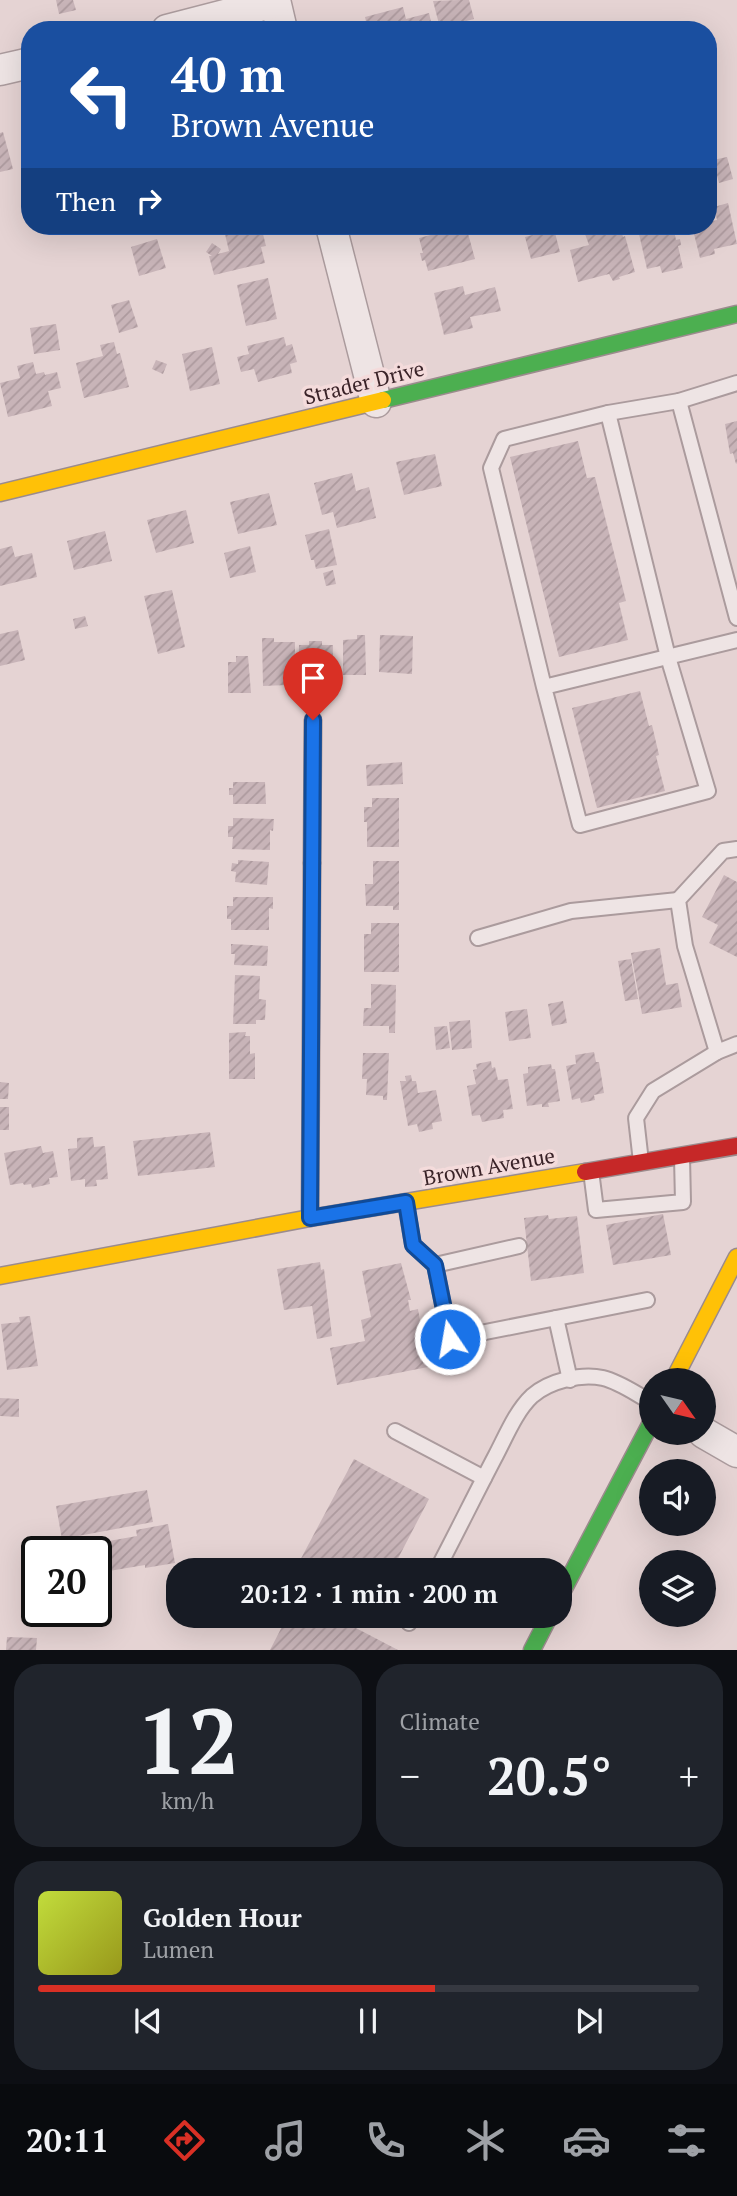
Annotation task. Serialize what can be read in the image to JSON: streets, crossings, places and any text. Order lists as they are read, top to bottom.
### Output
{
  "streets": {
    "street": ["Strader Drive", "Brown Avenue"]
  },
  "north": "bottom right",
  "page": {
    "turn": ["40 m", "Brown Avenue"],
    "then": "Then",
    "limit": "20",
    "trip": "20:12 · 1 min · 200 m",
    "tile": [
      ["12", "km/h"],
      "Climate"
    ],
    "heat": ["−", "20.5°", "+"],
    "song": ["Golden Hour", "Lumen"],
    "tabs": "20:11"
  }
}
